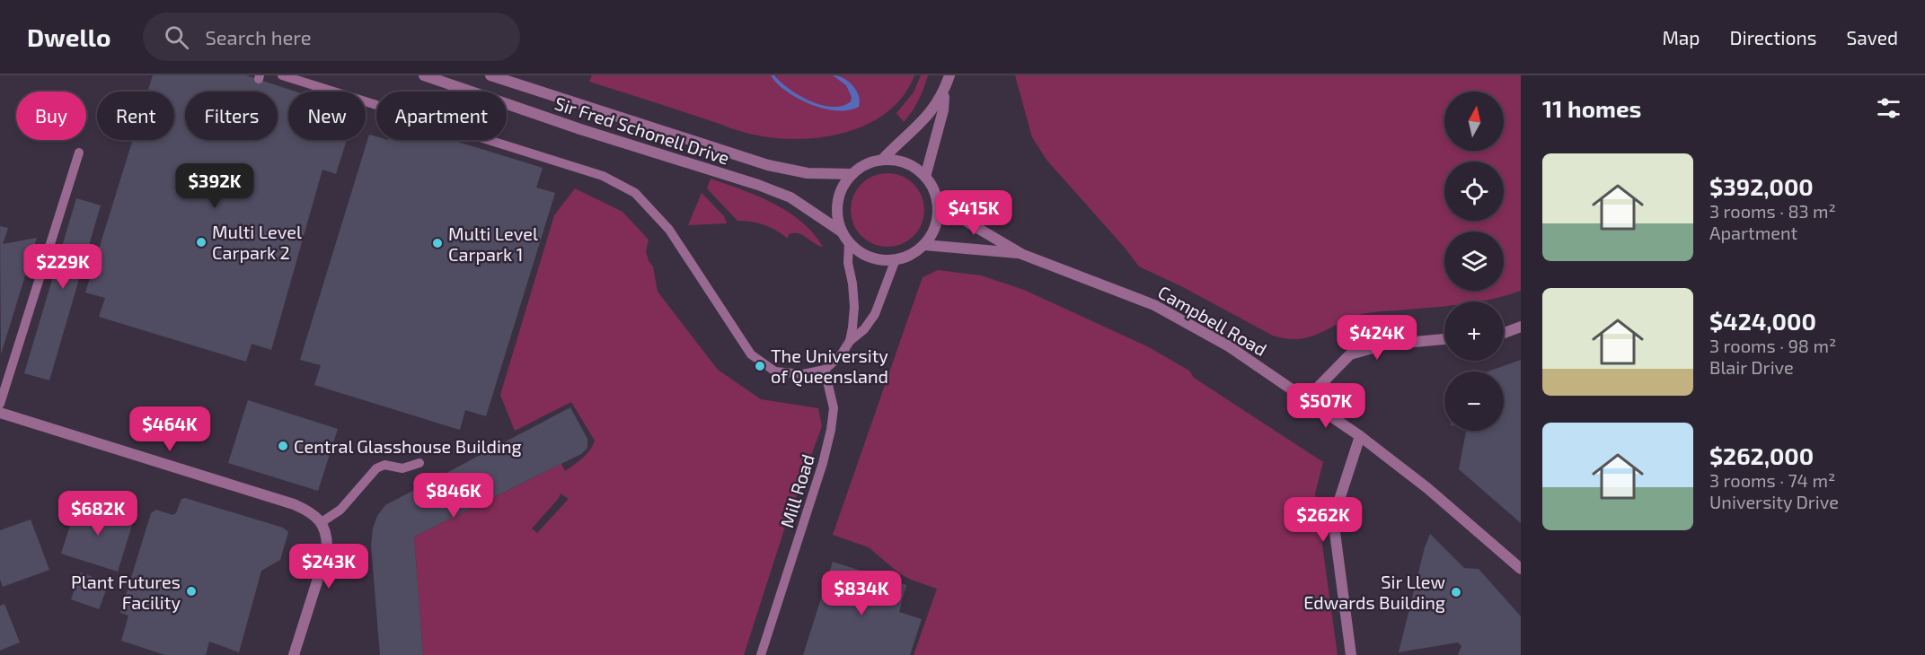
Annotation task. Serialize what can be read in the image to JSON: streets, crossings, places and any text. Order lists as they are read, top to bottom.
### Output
{
  "streets": {
    "street": ["Sir Fred Schonell Drive", "Campbell Road"],
    "lane": ["Mill Road"]
  },
  "crossings": [
    ["Sir Fred Schonell Drive", "Campbell Road"]
  ],
  "places": [
    "Multi Level Carpark 2",
    "Multi Level Carpark 1",
    "The University of Queensland",
    "Central Glasshouse Building",
    "Plant Futures Facility",
    "Sir Llew Edwards Building"
  ],
  "north": "top",
  "page": {
    "header": "Dwello",
    "search": "Search here",
    "nav": ["Map", "Directions", "Saved"],
    "heading": "11 homes",
    "map_buttons": ["+", "−"],
    "chip": [
      "Buy",
      "Rent",
      "Filters",
      "New",
      "Apartment"
    ],
    "list": [
      {
        "name": "$392,000",
        "note": "3 rooms · 83 m² · Apartment"
      },
      {
        "name": "$424,000",
        "note": "3 rooms · 98 m² · Blair Drive"
      },
      {
        "name": "$262,000",
        "note": "3 rooms · 74 m² · University Drive"
      }
    ],
    "price": [
      "$392K",
      "$415K",
      "$229K",
      "$424K",
      "$507K",
      "$464K",
      "$846K",
      "$682K",
      "$262K",
      "$243K",
      "$834K"
    ]
  }
}
